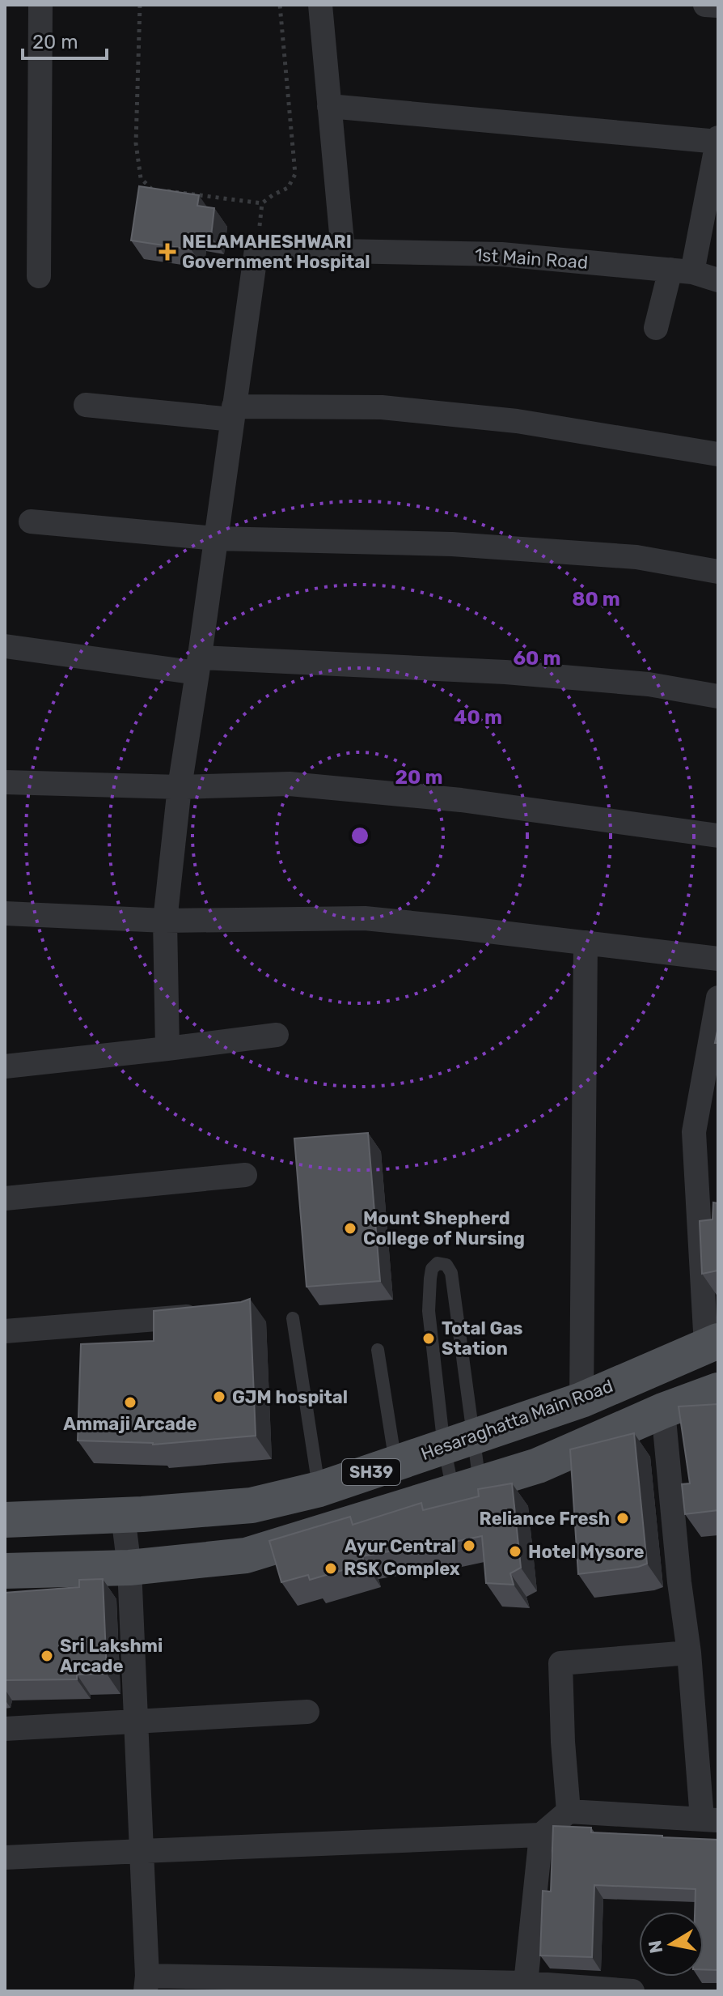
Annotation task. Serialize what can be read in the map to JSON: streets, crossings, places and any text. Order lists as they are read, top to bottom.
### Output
{
  "streets": {
    "main road": ["Hesaraghatta Main Road", "SH39"],
    "street": ["1st Main Road"]
  },
  "places": {
    "health": ["NELAMAHESHWARI Government Hospital"],
    "other": [
      "Mount Shepherd College of Nursing",
      "Total Gas Station",
      "GJM hospital",
      "Ammaji Arcade",
      "Reliance Fresh",
      "Ayur Central",
      "Hotel Mysore",
      "RSK Complex",
      "Sri Lakshmi Arcade"
    ]
  },
  "scale_bar": "20 m",
  "north": "left",
  "rings": [
    "80 m",
    "60 m",
    "40 m",
    "20 m"
  ]
}
